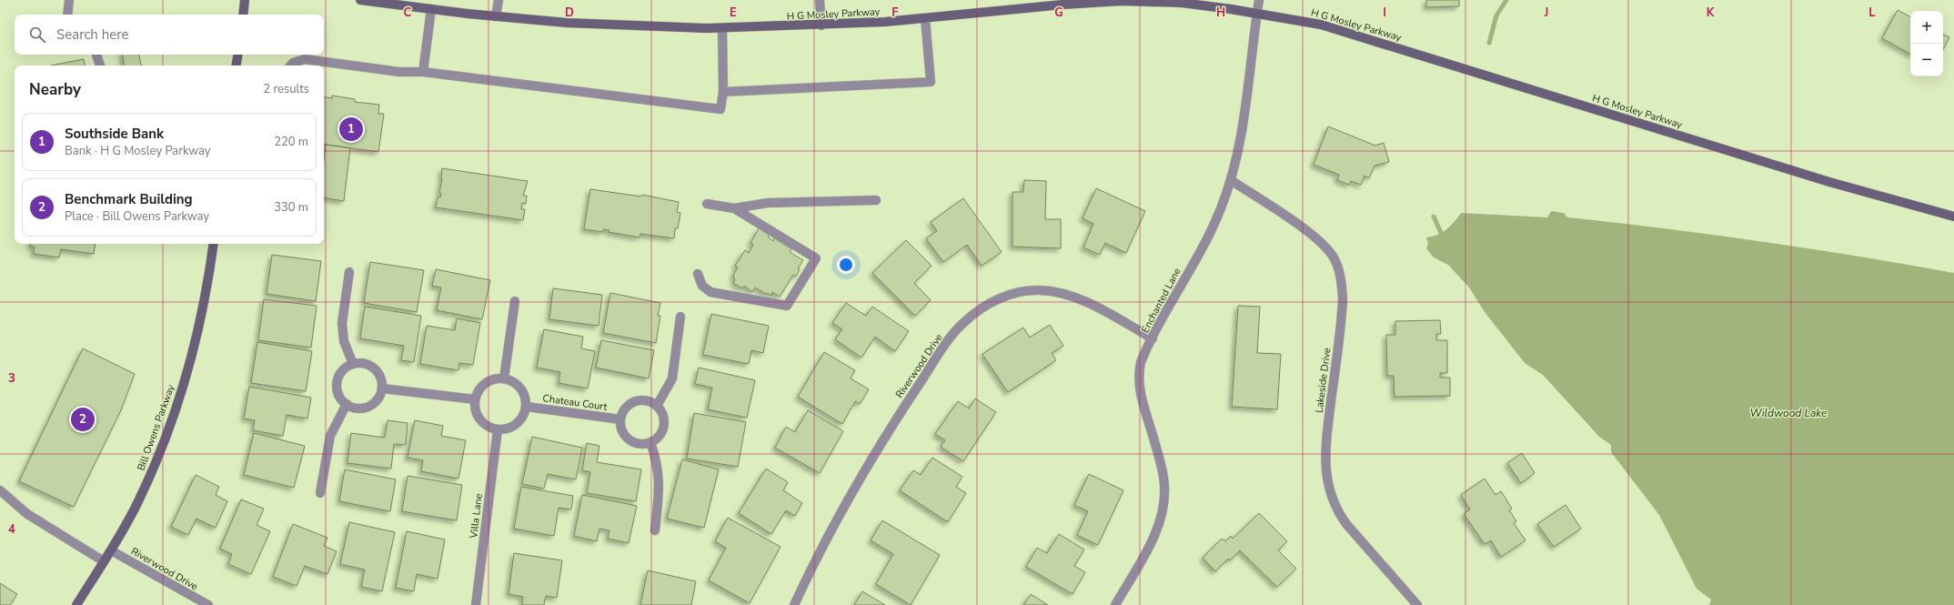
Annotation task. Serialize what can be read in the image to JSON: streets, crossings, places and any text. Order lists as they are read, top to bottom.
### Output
{
  "streets": {
    "main road": ["H G Mosley Parkway", "Bill Owens Parkway"],
    "street": [
      "Enchanted Lane",
      "Riverwood Drive",
      "Lakeside Drive",
      "Chateau Court",
      "Villa Lane"
    ]
  },
  "crossings": [
    ["H G Mosley Parkway", "Enchanted Lane"],
    ["Enchanted Lane", "Riverwood Drive"],
    ["Enchanted Lane", "Lakeside Drive"],
    ["Riverwood Drive", "Bill Owens Parkway"],
    ["Chateau Court", "Villa Lane"]
  ],
  "water": ["Wildwood Lake"],
  "page": {
    "map_buttons": ["+", "−"],
    "search": "Search here",
    "heading": ["Nearby", "2 results"],
    "list": [
      {
        "mark": "1",
        "name": "Southside Bank",
        "note": "Bank · H G Mosley Parkway",
        "value": "220 m"
      },
      {
        "mark": "2",
        "name": "Benchmark Building",
        "note": "Place · Bill Owens Parkway",
        "value": "330 m"
      }
    ],
    "pins": ["1", "2"]
  },
  "grid": {
    "columns": [
      "C",
      "D",
      "E",
      "F",
      "G",
      "H",
      "I",
      "J",
      "K",
      "L"
    ],
    "rows": ["3", "4"]
  }
}
